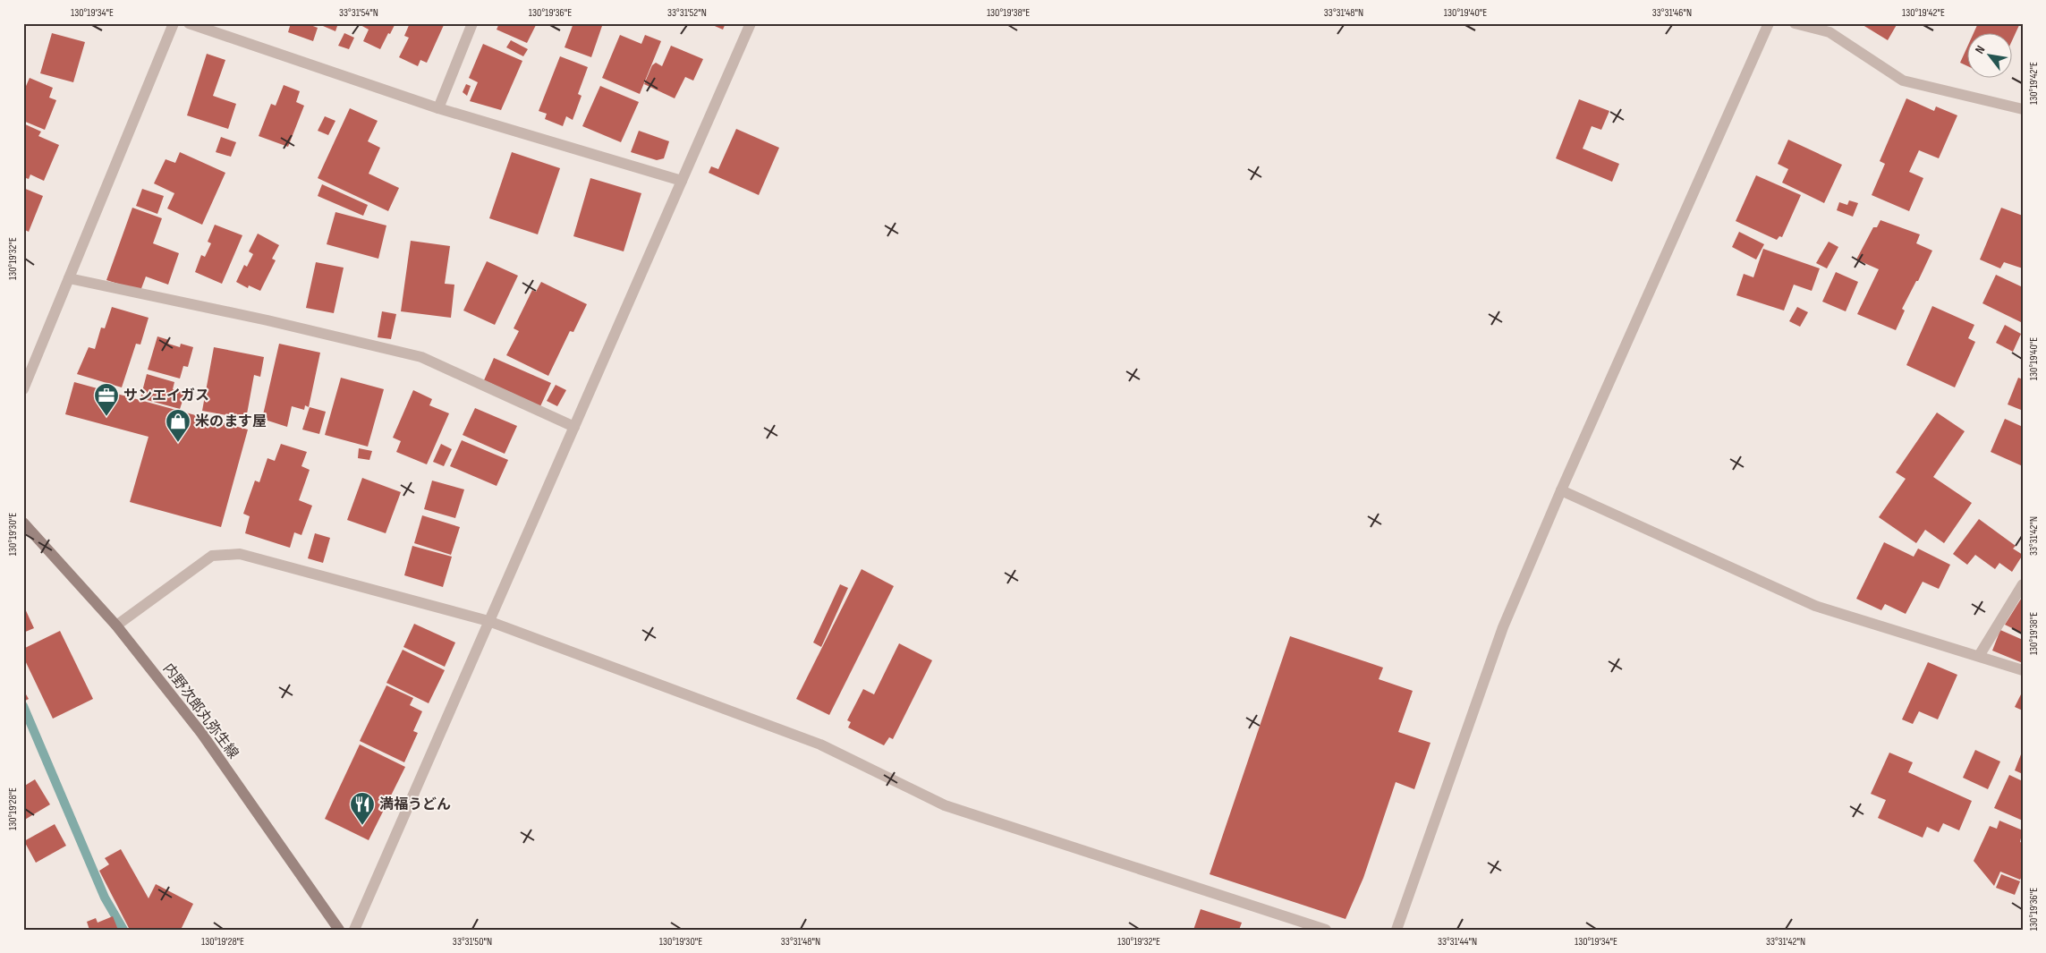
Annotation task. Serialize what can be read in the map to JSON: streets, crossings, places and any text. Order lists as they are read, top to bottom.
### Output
{
  "streets": {
    "main road": ["内野次郎丸弥生線"]
  },
  "places": {
    "office": ["サンエイガス"],
    "shop": ["米のます屋"],
    "restaurant": ["満福うどん"]
  },
  "north": "top left",
  "coordinates": [
    "130°19'34\"E",
    "33°31'54\"N",
    "130°19'36\"E",
    "33°31'52\"N",
    "130°19'38\"E",
    "33°31'48\"N",
    "130°19'40\"E",
    "33°31'46\"N",
    "130°19'42\"E",
    "130°19'32\"E",
    "130°19'30\"E",
    "33°31'42\"N",
    "130°19'28\"E",
    "33°31'50\"N",
    "33°31'44\"N"
  ]
}
